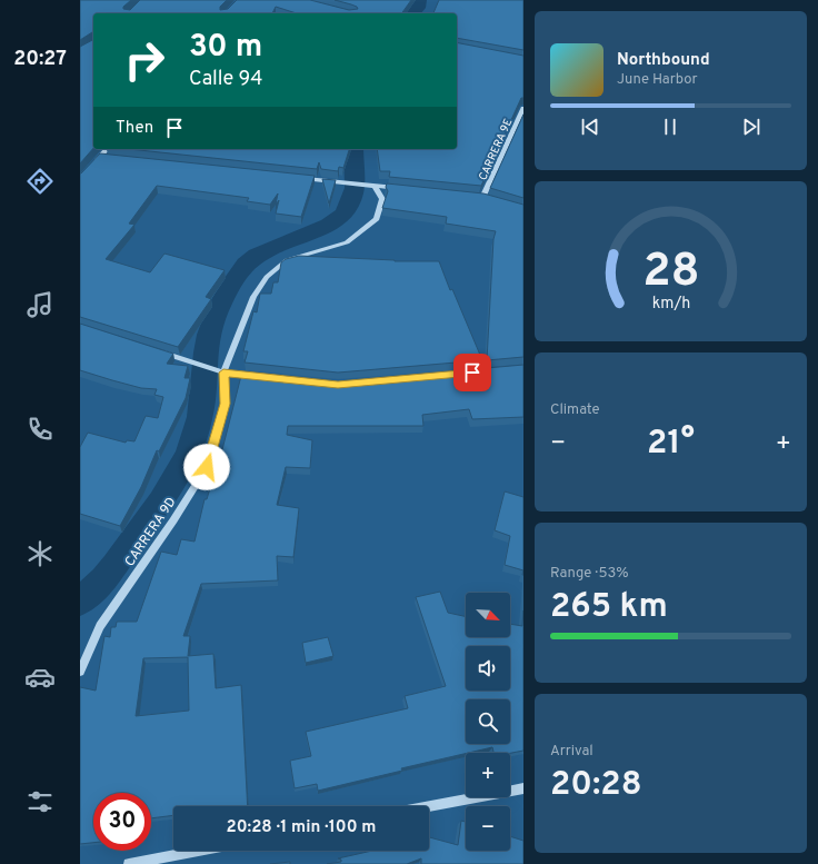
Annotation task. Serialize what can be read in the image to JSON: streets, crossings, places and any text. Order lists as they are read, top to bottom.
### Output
{
  "streets": {
    "street": ["CARRERA 9E", "CARRERA 9D"]
  },
  "north": "bottom right",
  "page": {
    "tabs": "20:27",
    "turn": ["30 m", "Calle 94"],
    "song": ["Northbound", "June Harbor"],
    "then": "Then",
    "tile": [
      "Climate",
      ["Range · 53%", "265 km"],
      ["Arrival", "20:28"]
    ],
    "heat": ["−", "21°", "+"],
    "map_buttons": ["+", "−"],
    "limit": "30",
    "trip": "20:28 · 1 min · 100 m",
    "gauge": ["28", "km/h"]
  }
}
